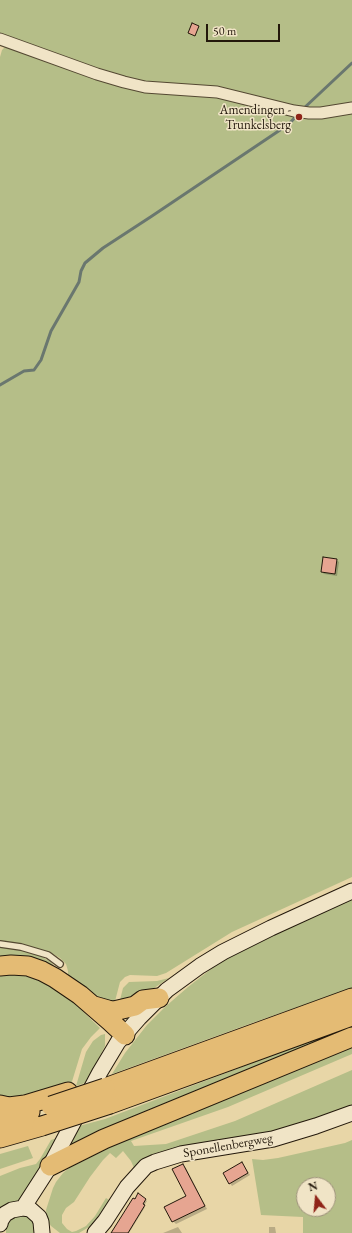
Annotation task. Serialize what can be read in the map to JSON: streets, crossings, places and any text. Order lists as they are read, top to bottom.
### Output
{
  "streets": {
    "street": ["Sponellenbergweg"]
  },
  "places": ["Amendingen - Trunkelsberg"],
  "scale_bar": "50 m",
  "north": "top"
}
